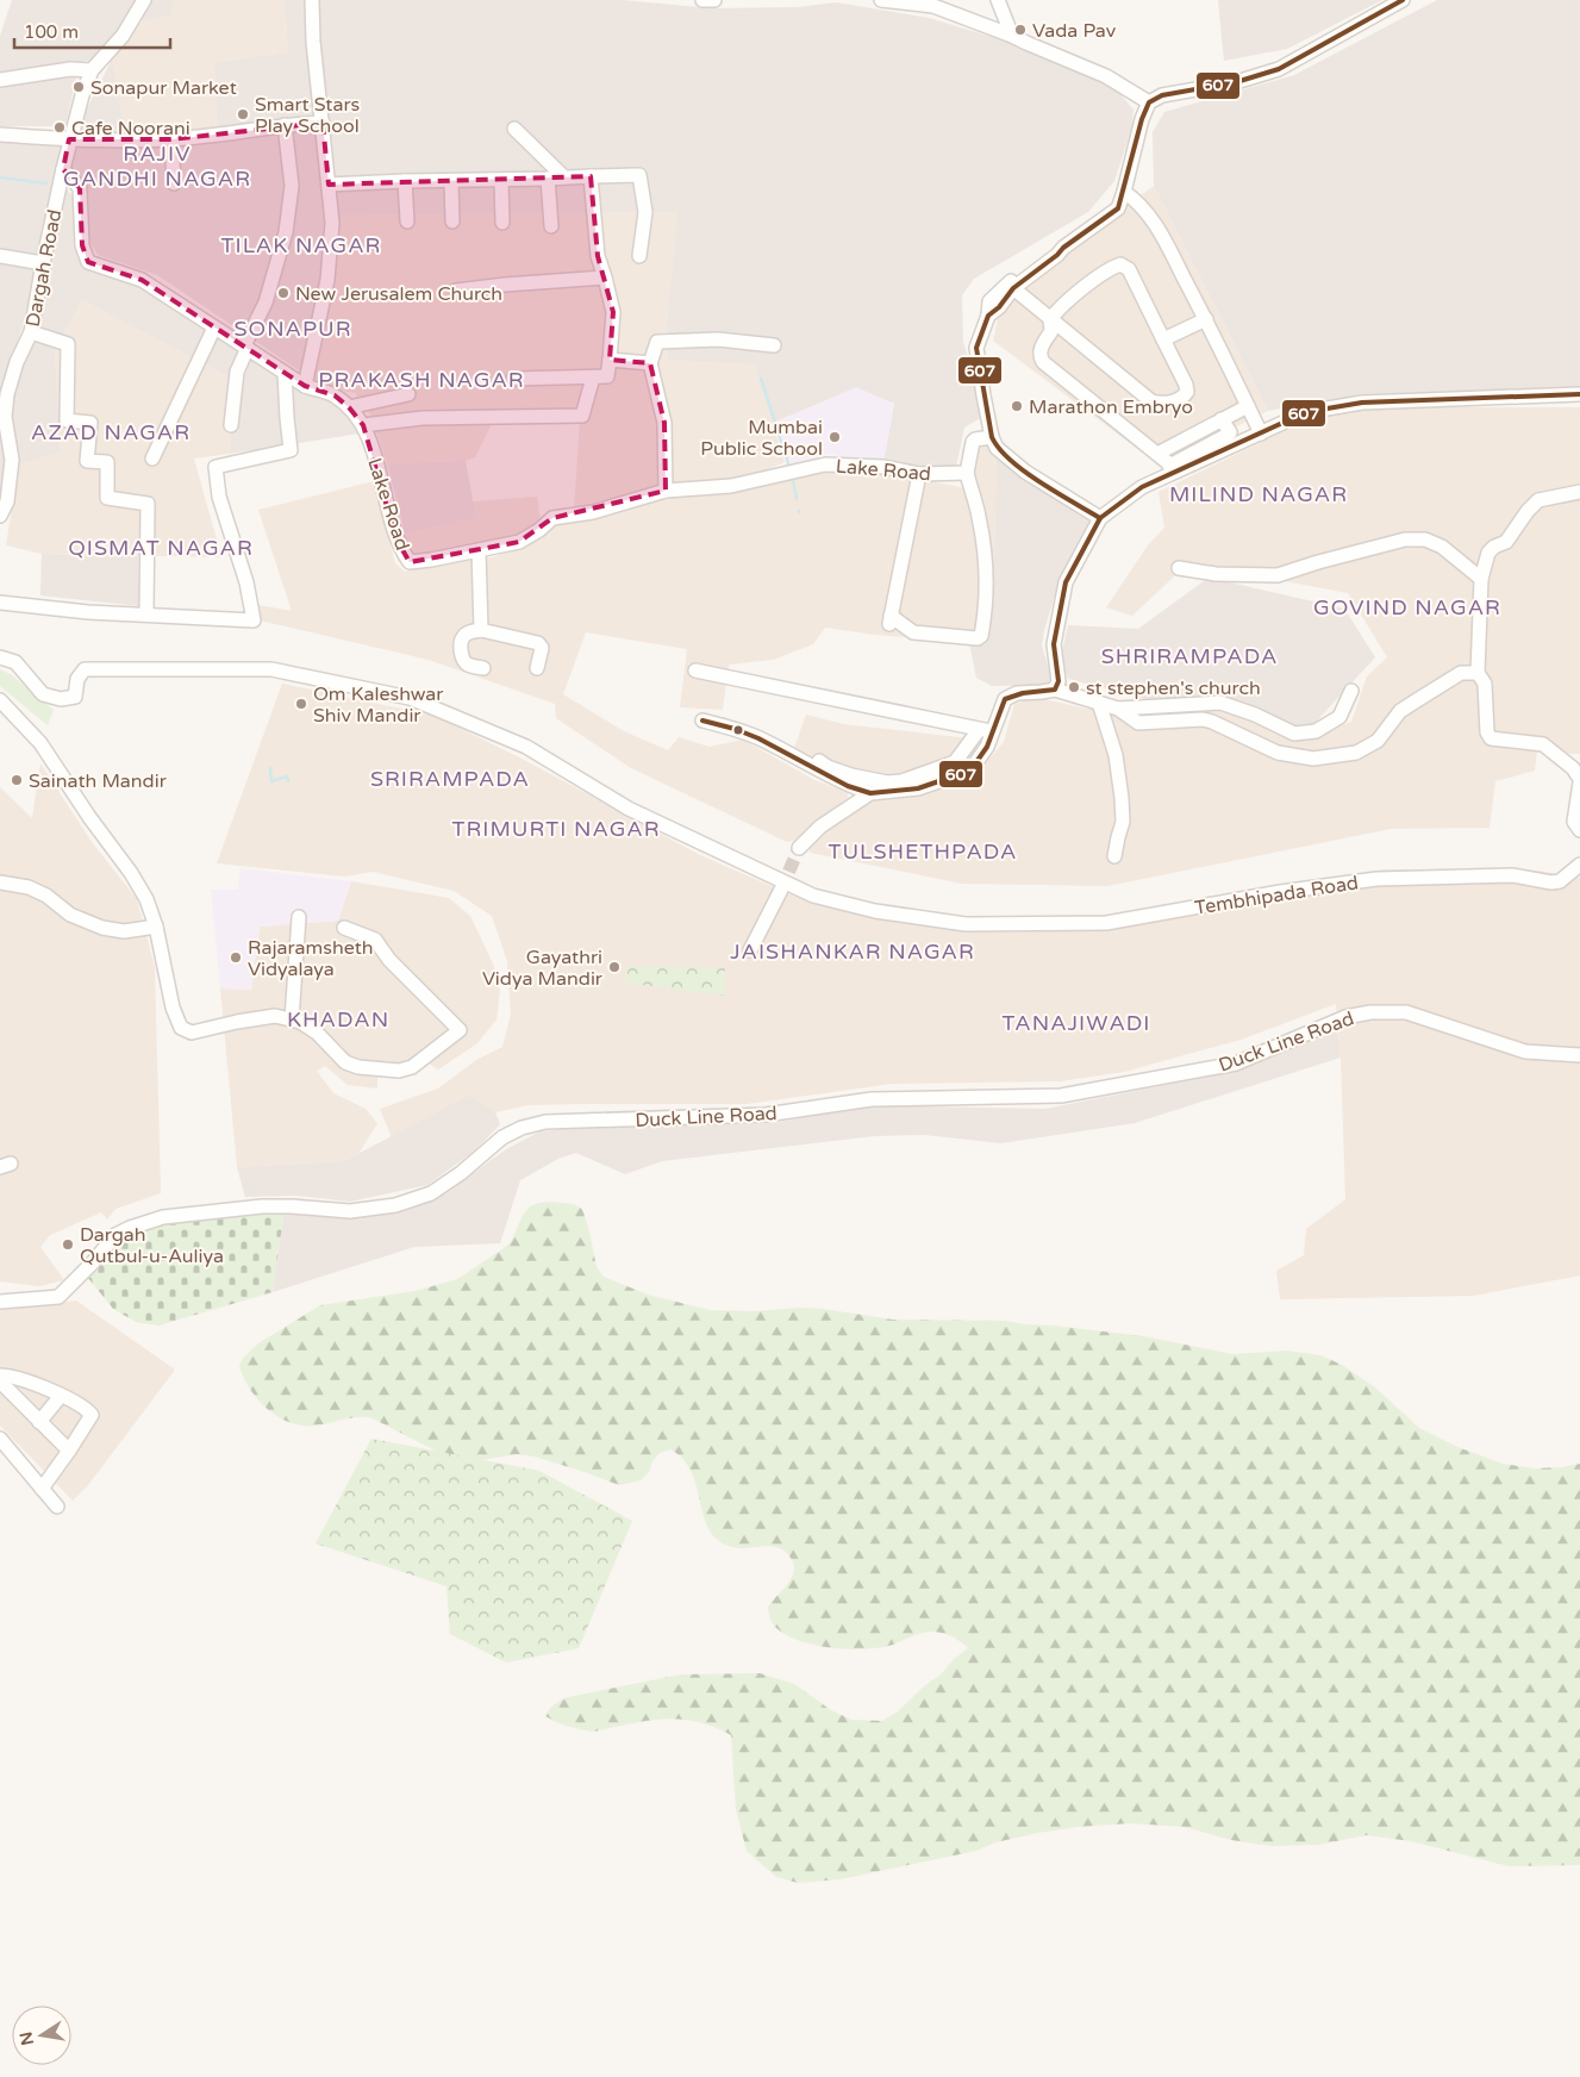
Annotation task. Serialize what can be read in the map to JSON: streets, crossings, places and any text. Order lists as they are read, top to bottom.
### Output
{
  "streets": {
    "street": [
      "Dargah Road",
      "Lake Road",
      "Tembhipada Road",
      "Duck Line Road"
    ]
  },
  "crossings": [
    ["Dargah Road", "Lake Road"]
  ],
  "districts": [
    "RAJIV GANDHI NAGAR",
    "TILAK NAGAR",
    "SONAPUR",
    "PRAKASH NAGAR",
    "AZAD NAGAR",
    "MILIND NAGAR",
    "QISMAT NAGAR",
    "GOVIND NAGAR",
    "SHRIRAMPADA",
    "SRIRAMPADA",
    "TRIMURTI NAGAR",
    "TULSHETHPADA",
    "JAISHANKAR NAGAR",
    "KHADAN",
    "TANAJIWADI"
  ],
  "places": [
    "Vada Pav",
    "Sonapur Market",
    "Smart Stars Play School",
    "Cafe Noorani",
    "New Jerusalem Church",
    "Marathon Embryo",
    "Mumbai Public School",
    "st stephen's church",
    "Om Kaleshwar Shiv Mandir",
    "Sainath Mandir",
    "Rajaramsheth Vidyalaya",
    "Gayathri Vidya Mandir",
    "Dargah Qutbul-u-Auliya"
  ],
  "lines": ["transit line 607"],
  "scale_bar": "100 m",
  "north": "left"
}
